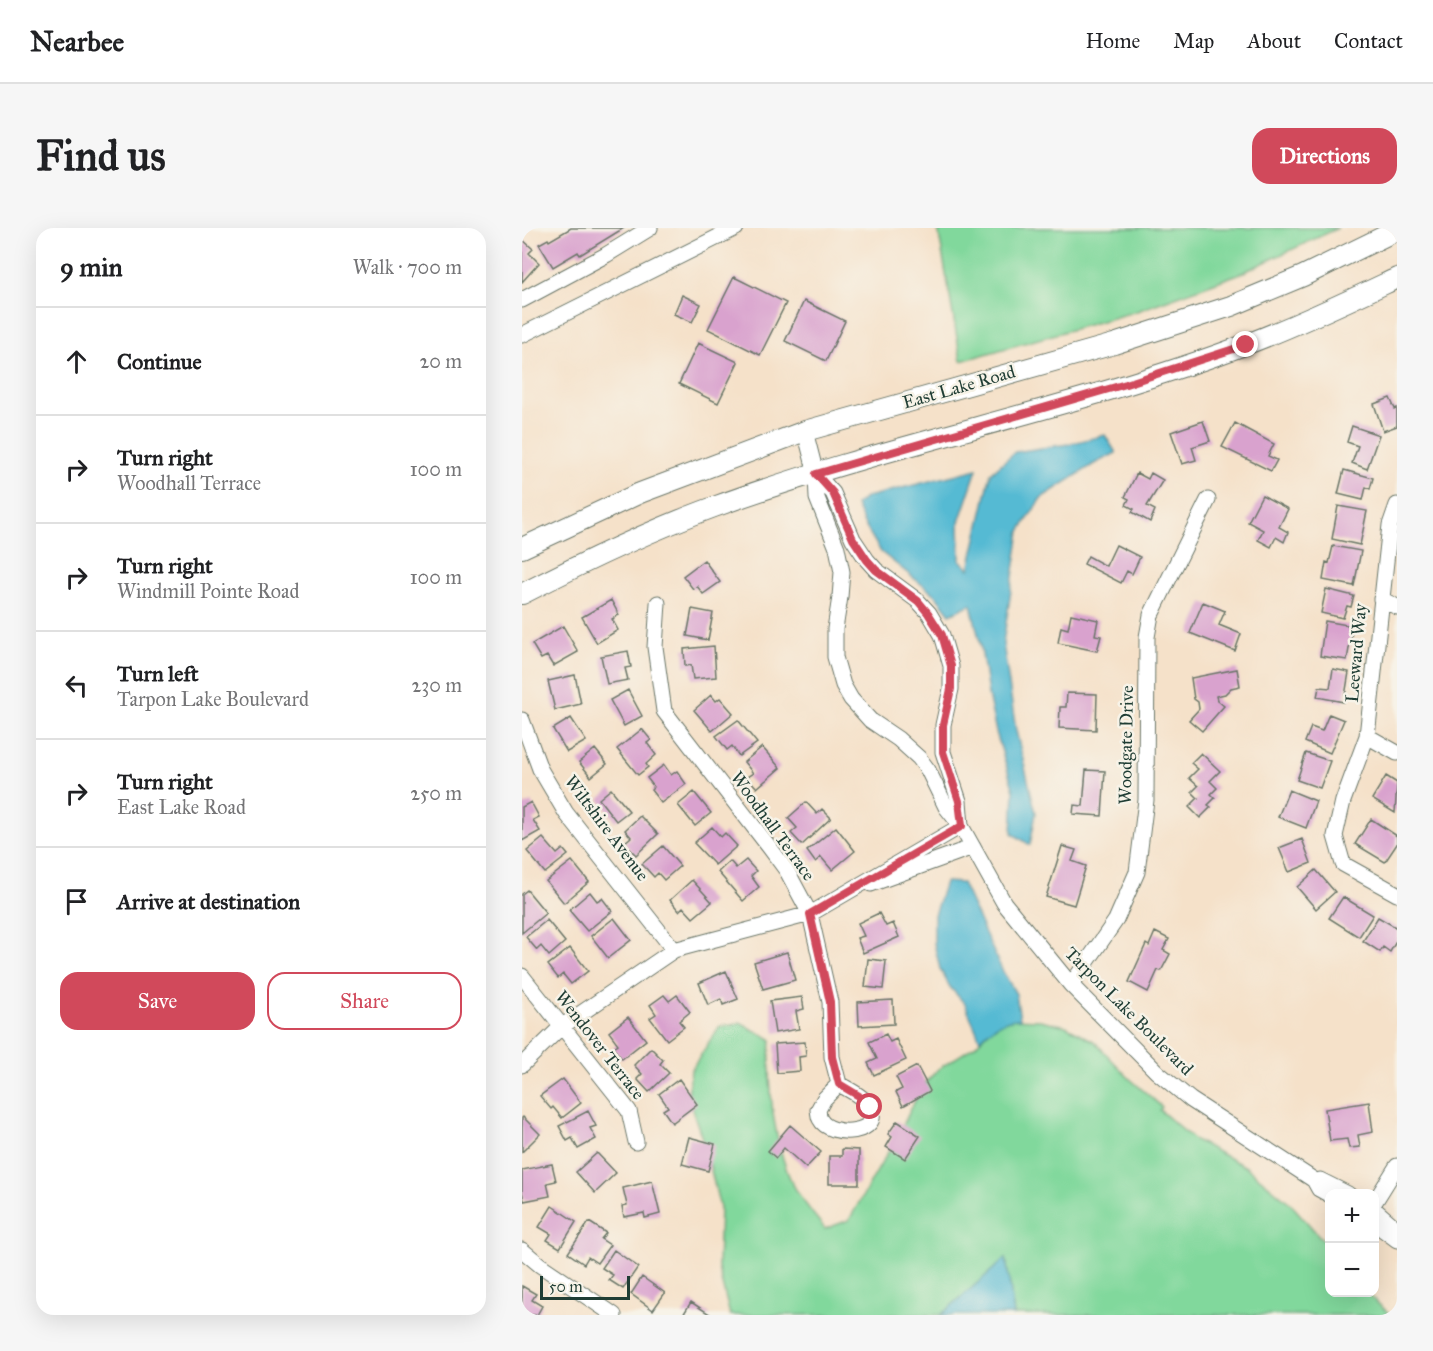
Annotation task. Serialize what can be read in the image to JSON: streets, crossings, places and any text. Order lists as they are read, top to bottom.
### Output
{
  "streets": {
    "main road": ["East Lake Road"],
    "street": [
      "Leeward Way",
      "Woodgate Drive",
      "Woodhall Terrace",
      "Wiltshire Avenue",
      "Tarpon Lake Boulevard",
      "Wendover Terrace"
    ]
  },
  "crossings": [
    ["Woodgate Drive", "Tarpon Lake Boulevard"]
  ],
  "scale_bar": "50 m",
  "page": {
    "header": "Nearbee",
    "nav": [
      "Home",
      "Map",
      "About",
      "Contact"
    ],
    "buttons": [
      "Directions",
      ["Save", "Share"]
    ],
    "title": "Find us",
    "heading": ["9 min", "Walk · 700 m"],
    "list": [
      ["Continue", "20 m"],
      ["Turn right", "Woodhall Terrace", "100 m"],
      ["Turn right", "Windmill Pointe Road", "100 m"],
      ["Turn left", "Tarpon Lake Boulevard", "230 m"],
      ["Turn right", "East Lake Road", "250 m"],
      "Arrive at destination"
    ],
    "map_buttons": ["+", "−"],
    "scale": "50 m"
  }
}
